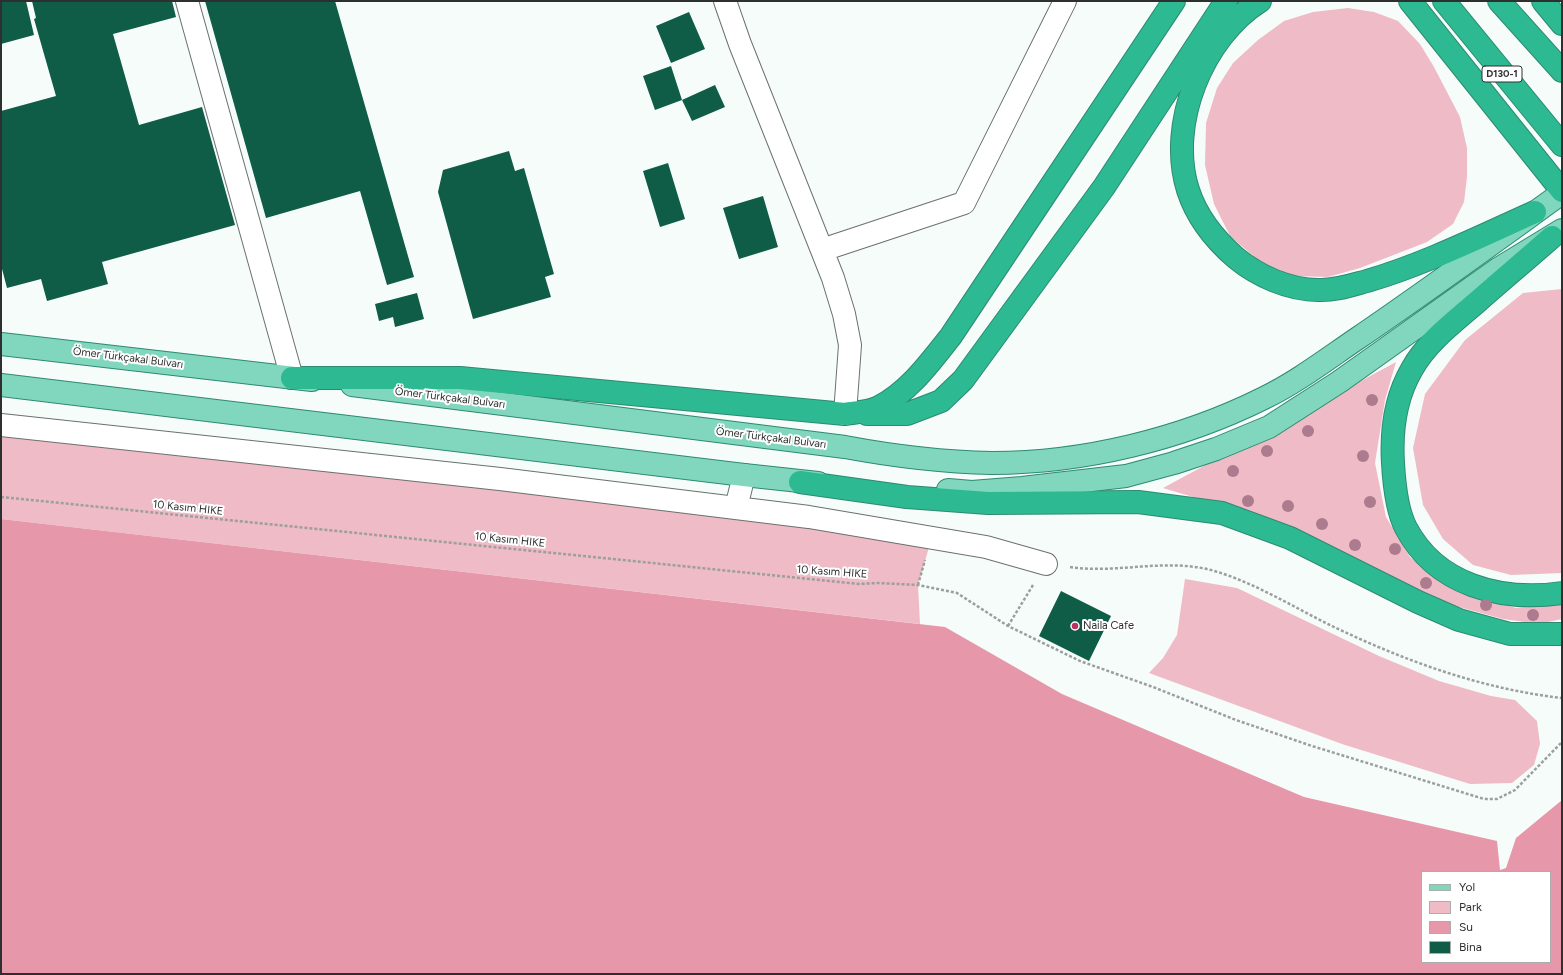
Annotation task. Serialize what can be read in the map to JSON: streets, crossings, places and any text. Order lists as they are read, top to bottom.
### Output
{
  "streets": {
    "highway": ["D130-1"],
    "main road": ["Ömer Türkçakal Bulvarı"],
    "path": ["10 Kasım HIKE"]
  },
  "places": ["Naila Cafe"],
  "legend": [
    "Yol",
    "Park",
    "Su",
    "Bina"
  ]
}
